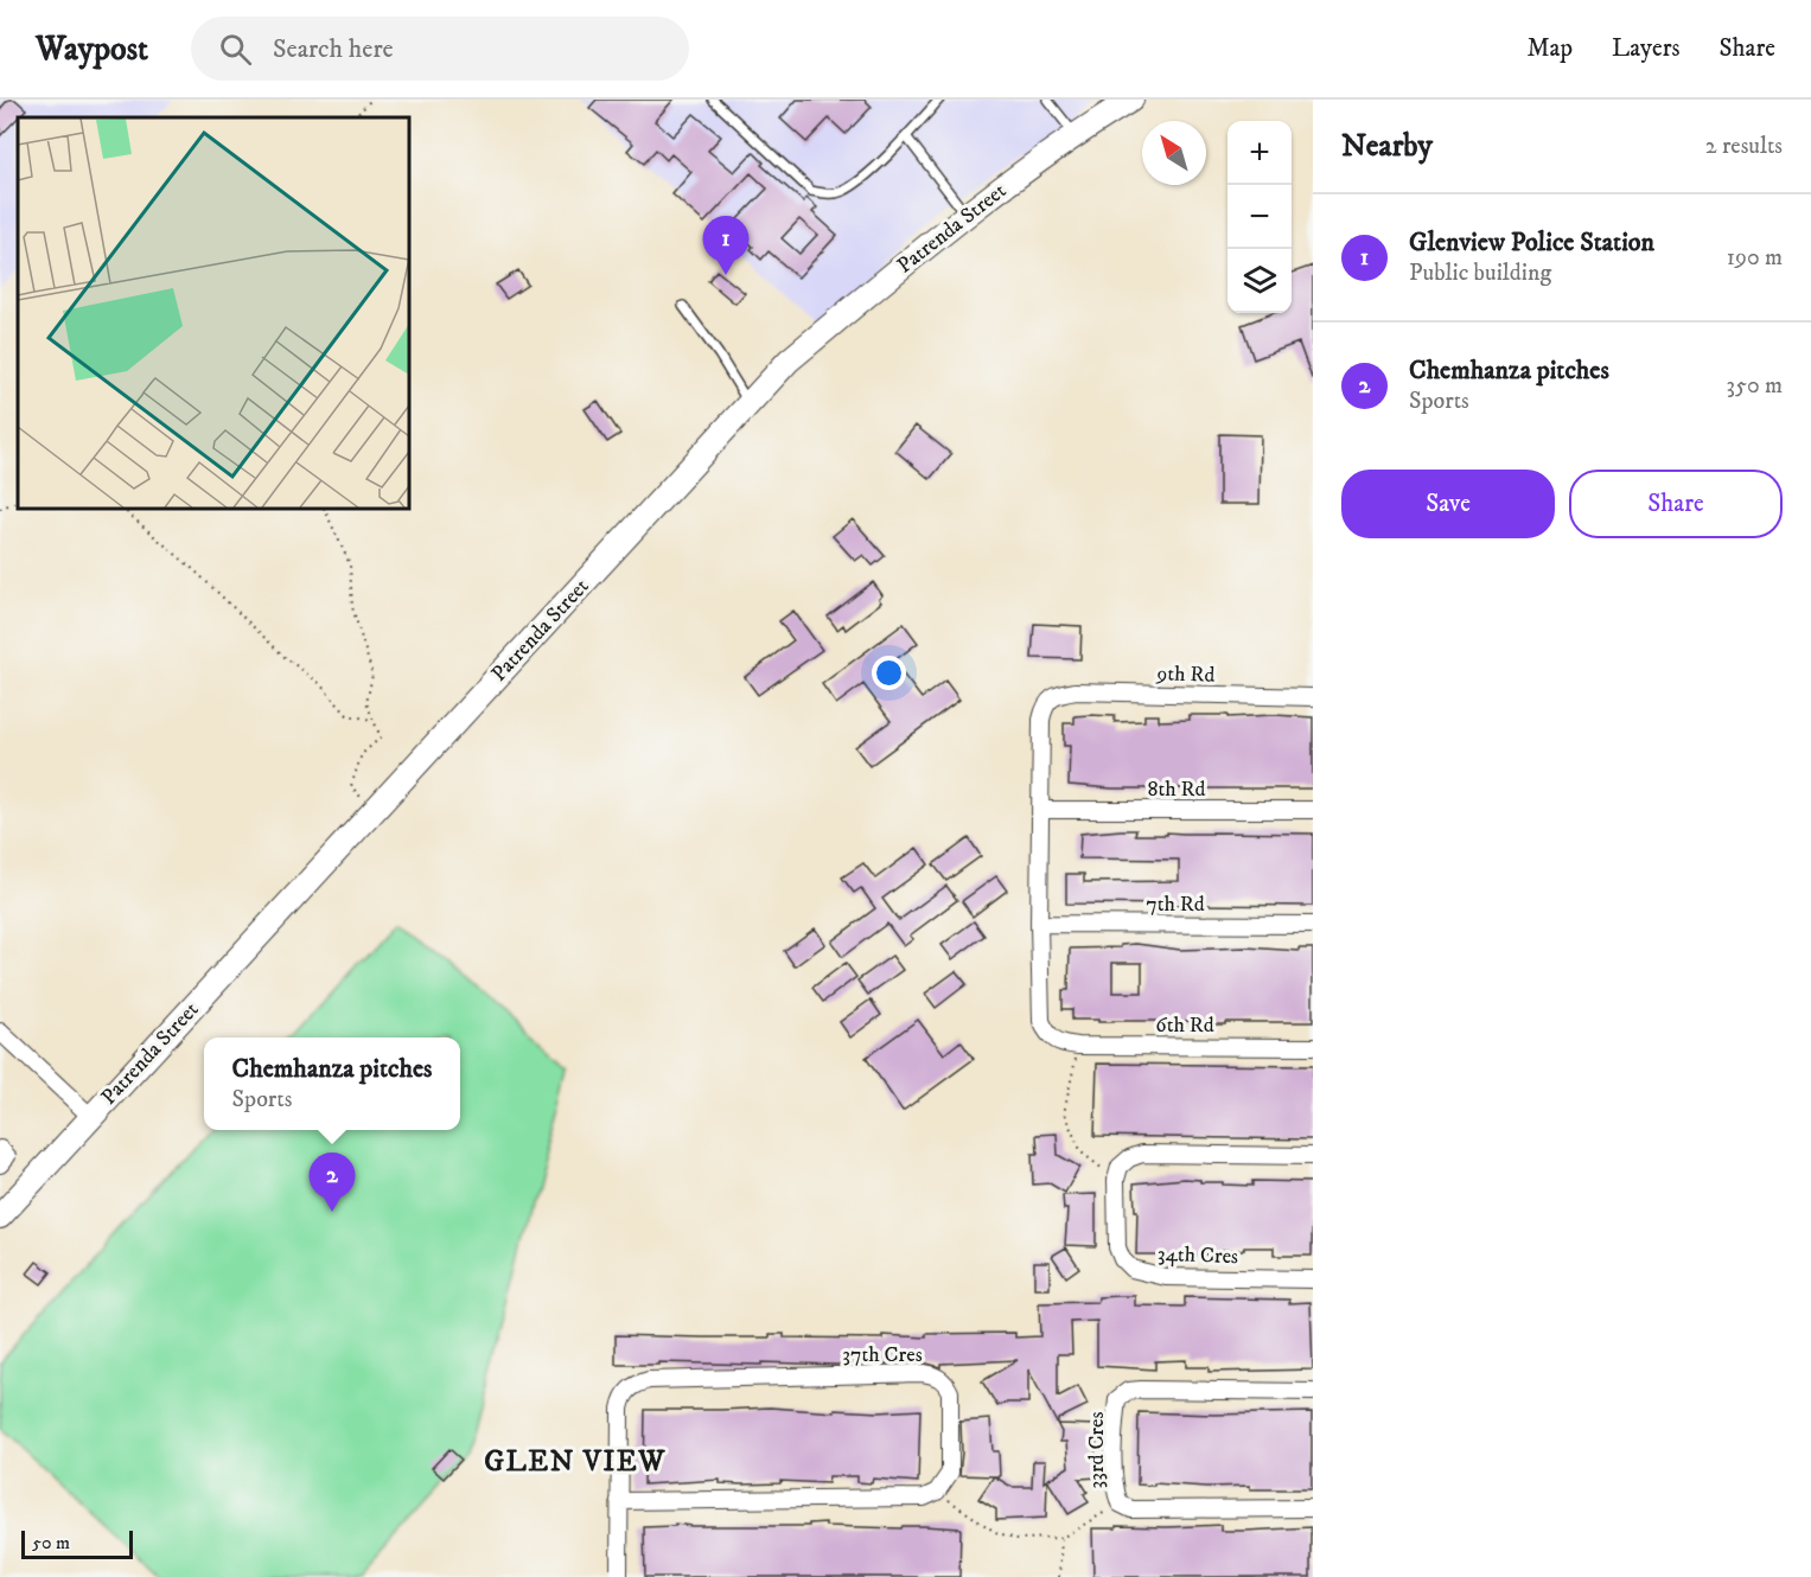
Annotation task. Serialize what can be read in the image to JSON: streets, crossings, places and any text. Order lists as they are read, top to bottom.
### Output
{
  "streets": {
    "street": [
      "Patrenda Street",
      "9th Rd",
      "8th Rd",
      "7th Rd",
      "6th Rd",
      "34th Cres",
      "37th Cres",
      "33rd Cres"
    ]
  },
  "crossings": [
    ["9th Rd", "8th Rd"],
    ["7th Rd", "6th Rd"]
  ],
  "districts": ["GLEN VIEW"],
  "scale_bar": "50 m",
  "north": "top left",
  "page": {
    "header": "Waypost",
    "search": "Search here",
    "nav": ["Map", "Layers", "Share"],
    "heading": ["Nearby", "2 results"],
    "map_buttons": ["+", "−"],
    "list": [
      {
        "mark": "1",
        "name": "Glenview Police Station",
        "note": "Public building",
        "value": "190 m"
      },
      {
        "mark": "2",
        "name": "Chemhanza pitches",
        "note": "Sports",
        "value": "350 m"
      }
    ],
    "pins": ["1", "2"],
    "buttons": ["Save", "Share"],
    "popup": ["Chemhanza pitches", "Sports"],
    "scale": "50 m"
  }
}
